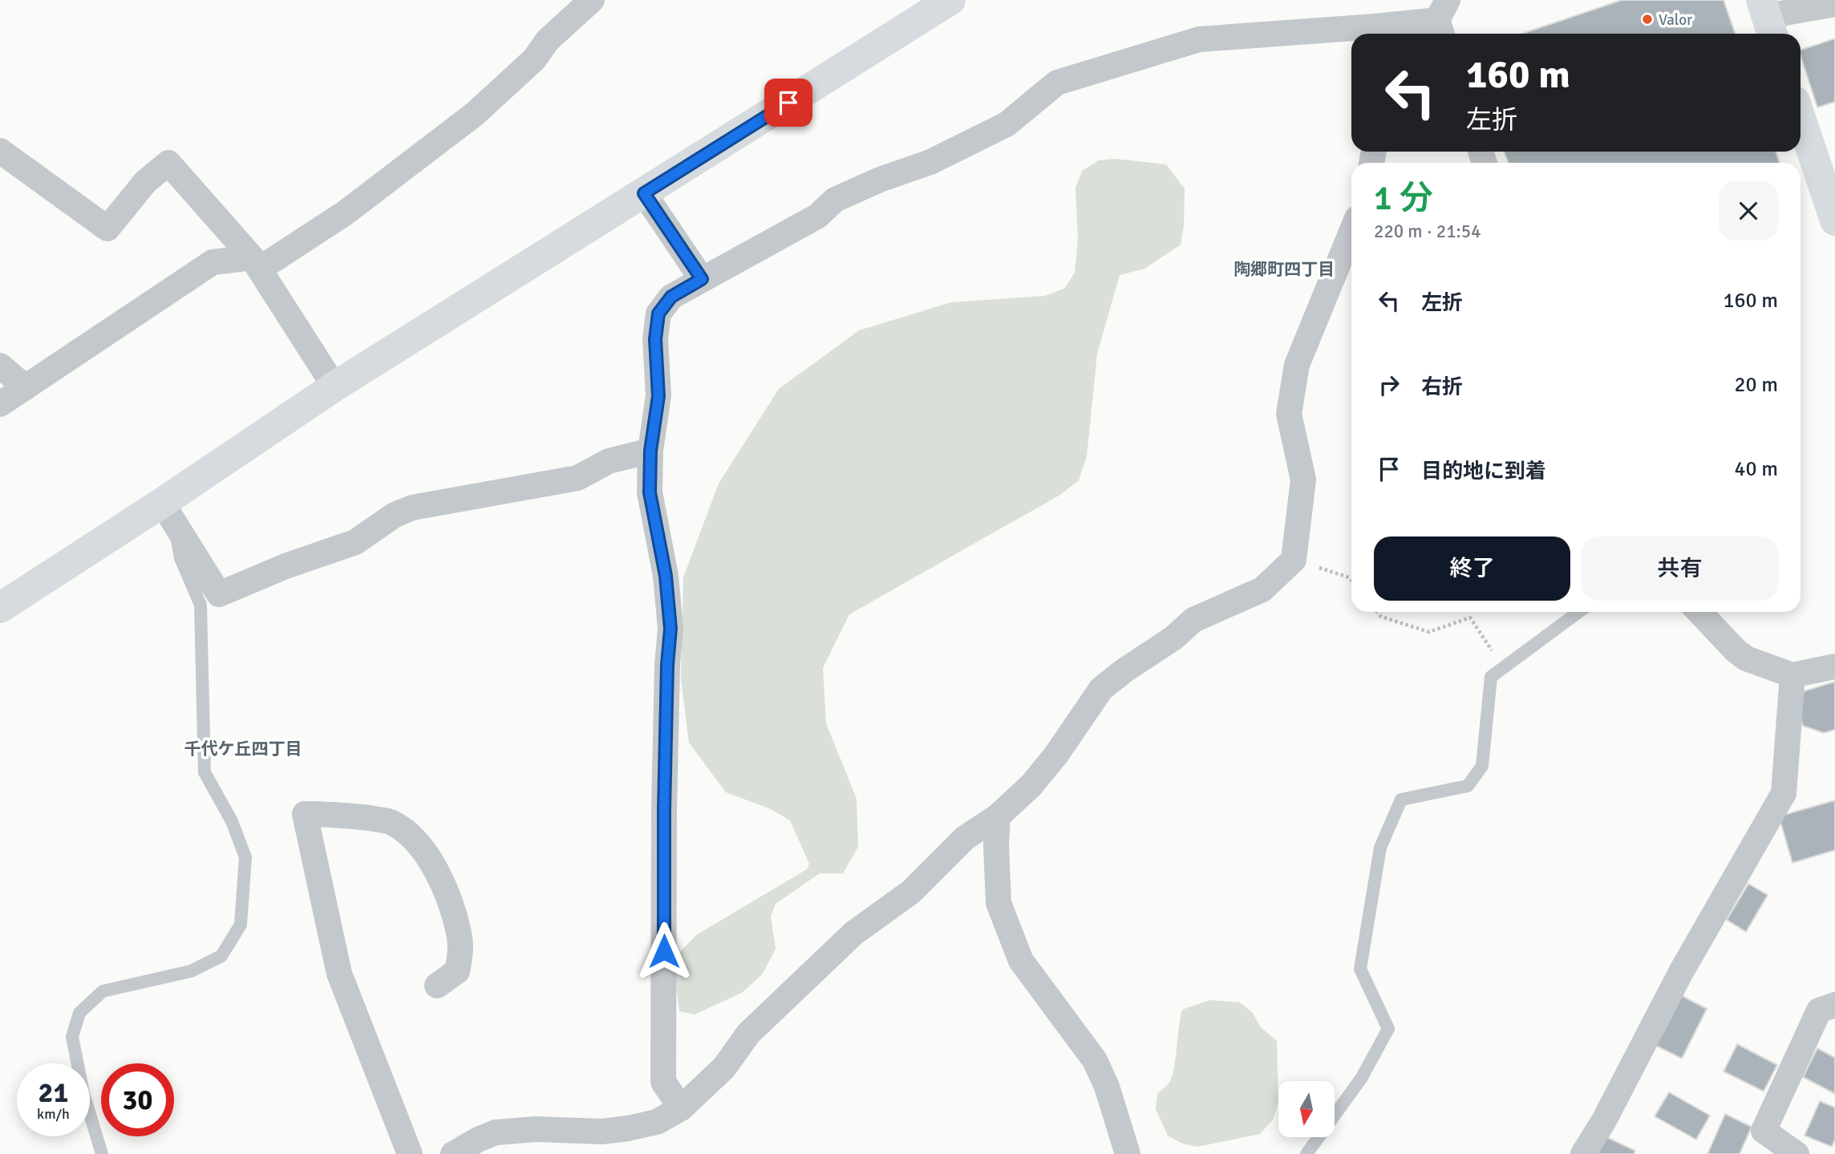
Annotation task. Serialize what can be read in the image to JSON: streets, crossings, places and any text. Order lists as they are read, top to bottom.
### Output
{
  "districts": ["陶郷町四丁目", "千代ケ丘四丁目"],
  "places": ["Valor"],
  "north": "bottom",
  "page": {
    "turn": ["160 m", "左折"],
    "heading": ["1 分", "220 m · 21:54"],
    "list": [
      {
        "name": "左折",
        "value": "160 m"
      },
      {
        "name": "右折",
        "value": "20 m"
      },
      {
        "name": "目的地に到着",
        "value": "40 m"
      }
    ],
    "buttons": ["終了", "共有"],
    "speed": "21 km/h",
    "limit": "30"
  }
}
